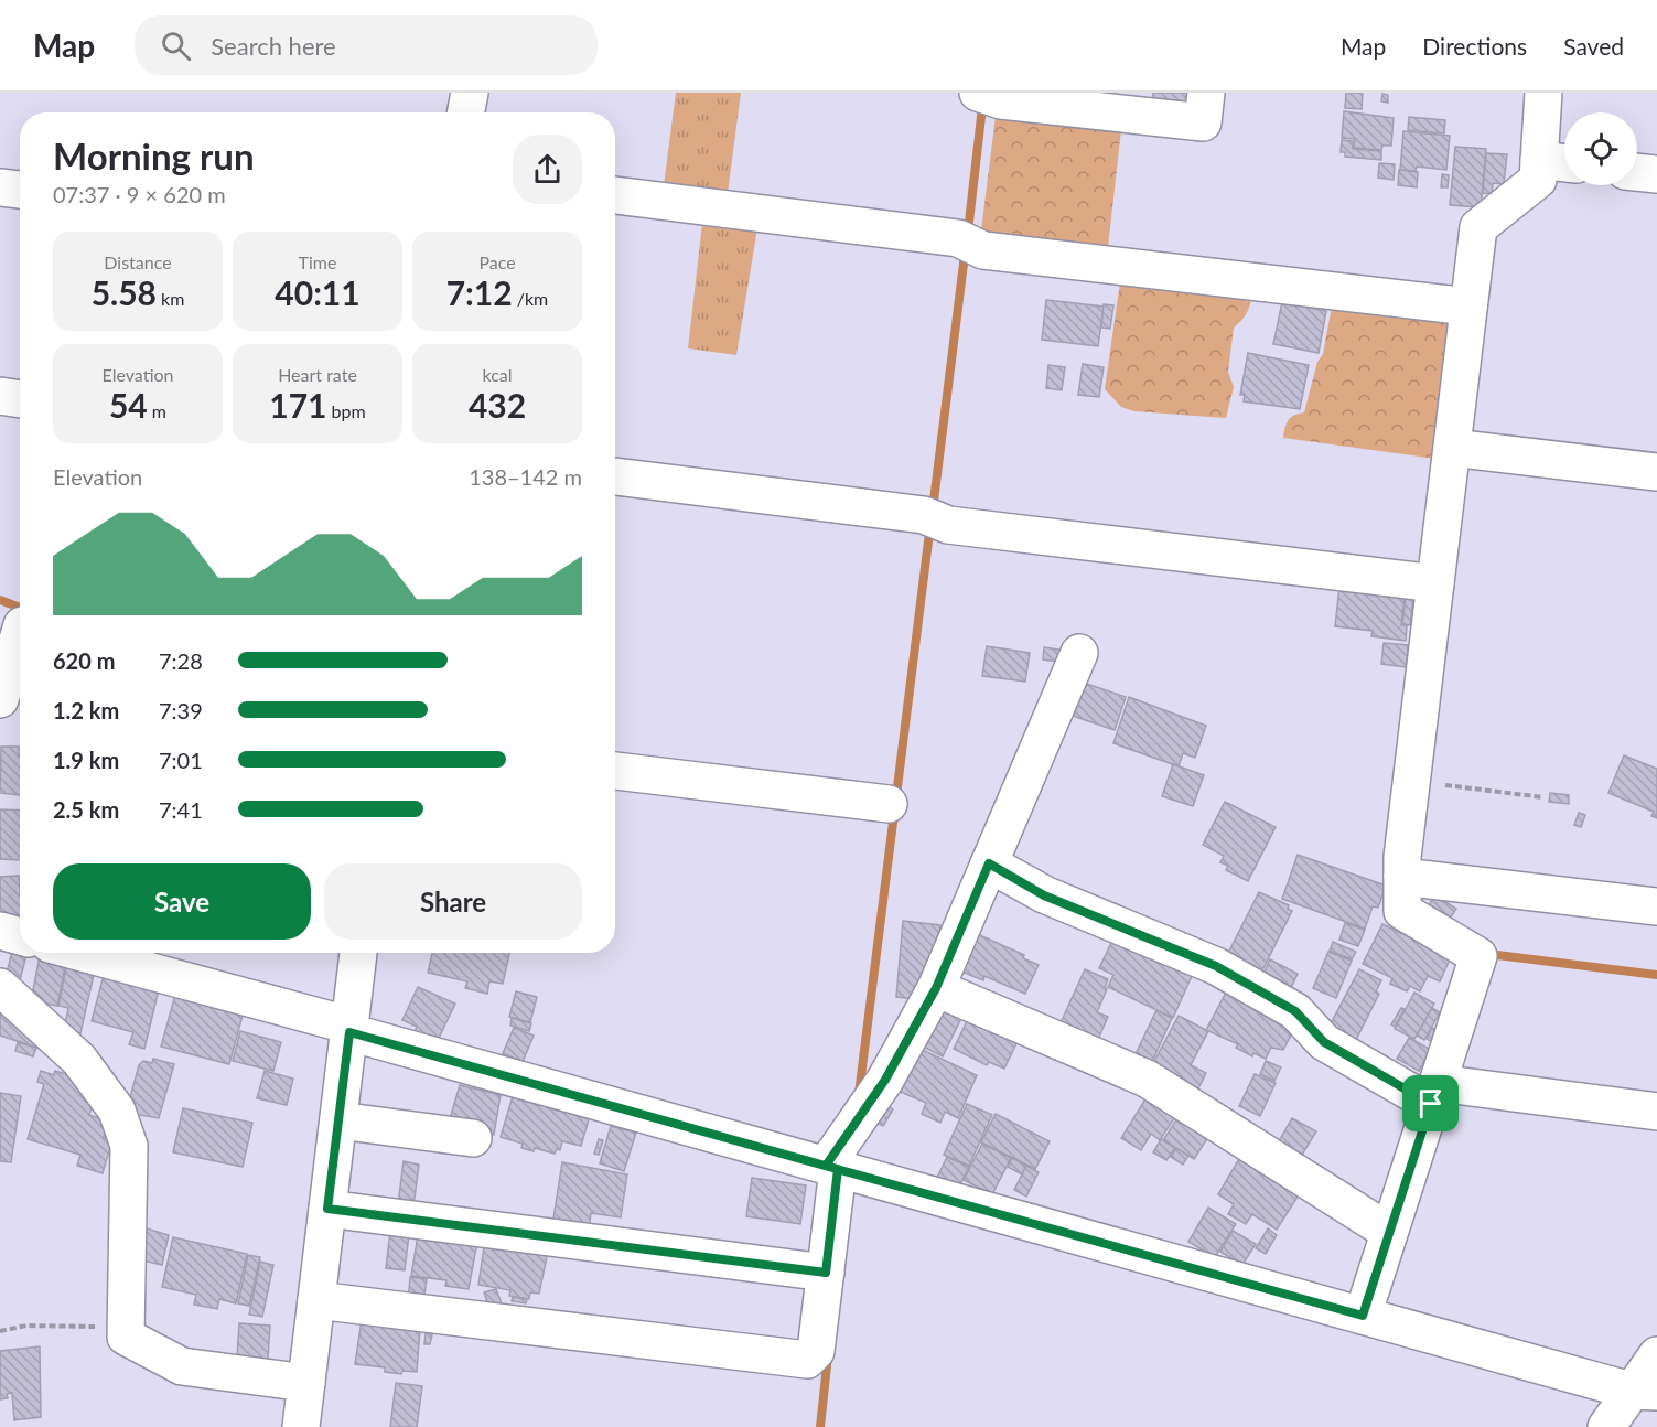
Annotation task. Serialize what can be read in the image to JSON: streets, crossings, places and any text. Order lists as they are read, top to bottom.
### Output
{
  "page": {
    "header": "Map",
    "search": "Search here",
    "nav": ["Map", "Directions", "Saved"],
    "heading": ["Morning run", "07:37 · 9 × 620 m"],
    "stats": [
      ["Distance", "5.58 km"],
      ["Time", "40:11"],
      ["Pace", "7:12 /km"],
      ["Elevation", "54 m"],
      ["Heart rate", "171 bpm"],
      ["kcal", "432"]
    ],
    "chart": ["Elevation", "138–142 m"],
    "list": [
      {
        "name": "620 m",
        "note": "7:28"
      },
      {
        "name": "1.2 km",
        "note": "7:39"
      },
      {
        "name": "1.9 km",
        "note": "7:01"
      },
      {
        "name": "2.5 km",
        "note": "7:41"
      }
    ],
    "buttons": ["Save", "Share"]
  }
}
